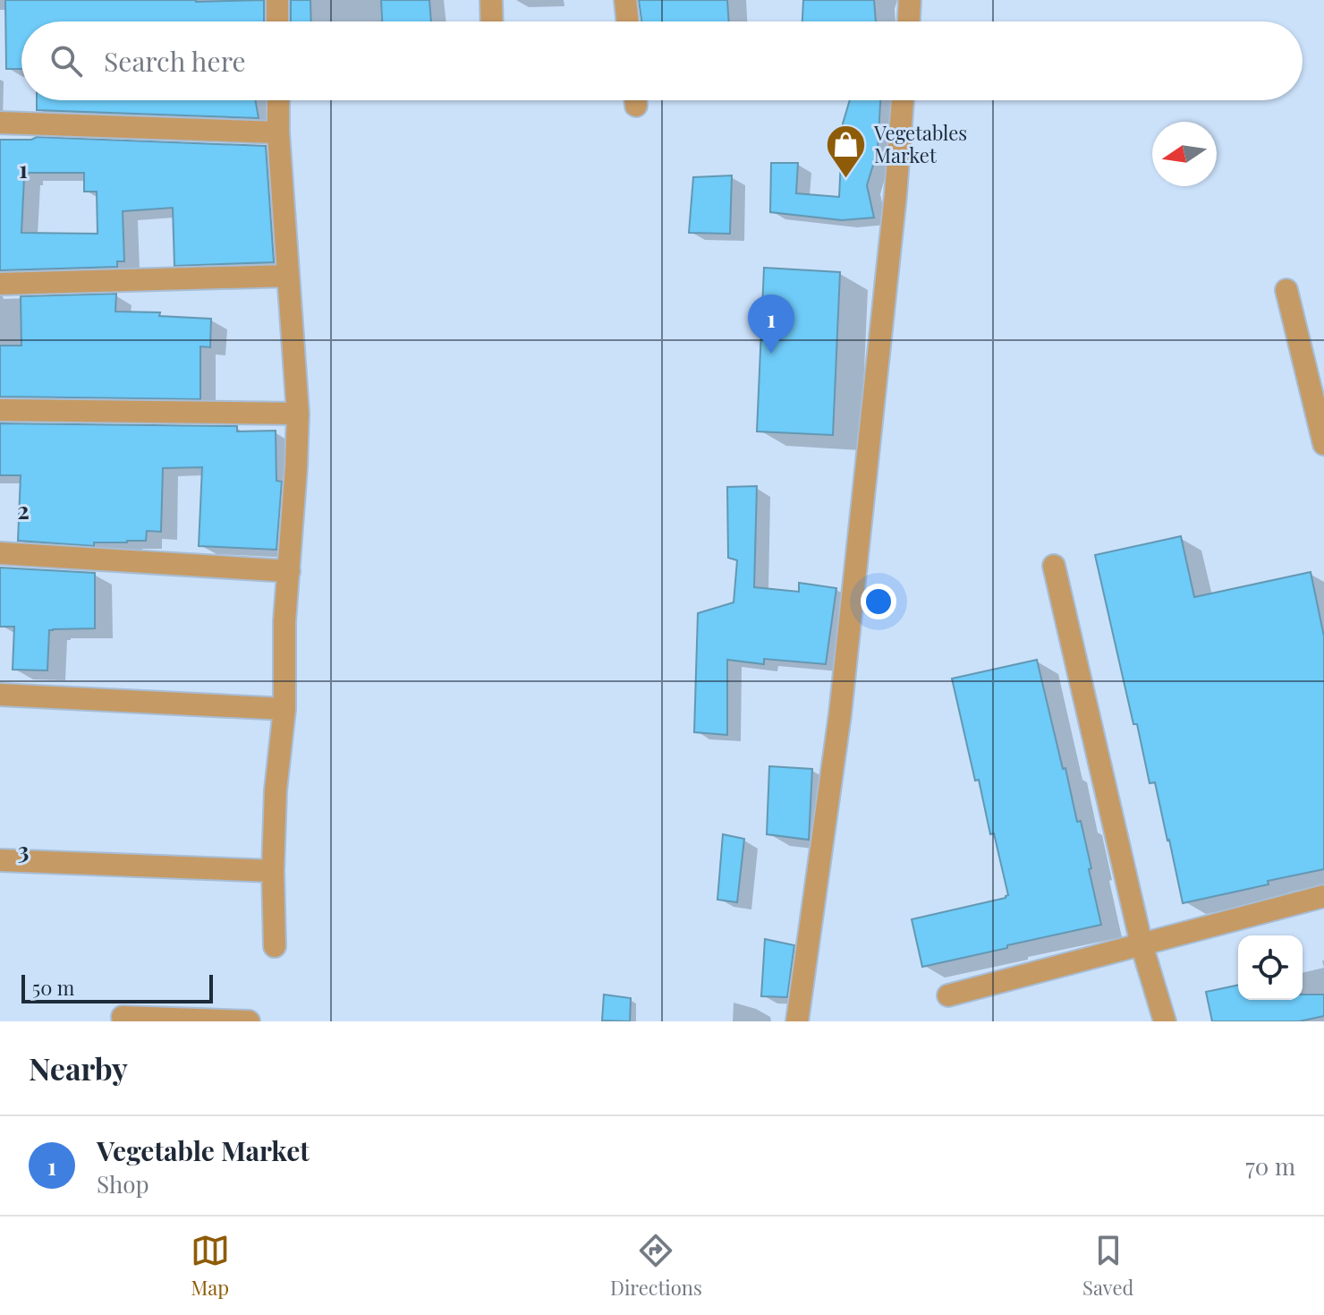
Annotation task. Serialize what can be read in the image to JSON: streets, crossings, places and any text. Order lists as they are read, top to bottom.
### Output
{
  "places": {
    "shop": ["Vegetables Market"]
  },
  "scale_bar": "50 m",
  "north": "left",
  "page": {
    "search": "Search here",
    "pins": "1",
    "scale": "50 m",
    "heading": "Nearby",
    "list": [
      {
        "mark": "1",
        "name": "Vegetable Market",
        "note": "Shop",
        "value": "70 m"
      }
    ],
    "nav": ["Map", "Directions", "Saved"]
  },
  "grid": {
    "rows": ["1", "2", "3"]
  }
}
